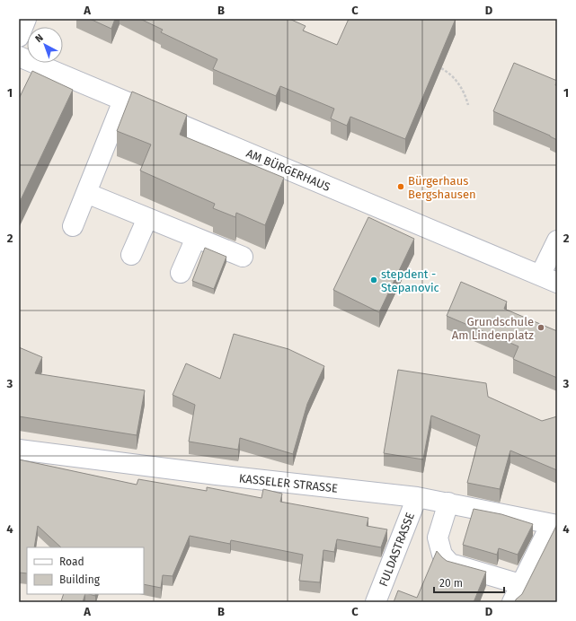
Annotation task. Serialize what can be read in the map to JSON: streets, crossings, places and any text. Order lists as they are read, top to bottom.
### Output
{
  "streets": {
    "street": ["AM BÜRGERHAUS", "KASSELER STRASSE", "FULDASTRASSE"]
  },
  "crossings": [
    ["KASSELER STRASSE", "FULDASTRASSE"]
  ],
  "places": ["Bürgerhaus Bergshausen", "stepdent - Stepanovic", "Grundschule Am Lindenplatz"],
  "legend": ["Road", "Building"],
  "scale_bar": "20 m",
  "north": "top left",
  "grid": {
    "columns": [
      "A",
      "B",
      "C",
      "D"
    ],
    "rows": [
      "1",
      "2",
      "3",
      "4"
    ]
  }
}
